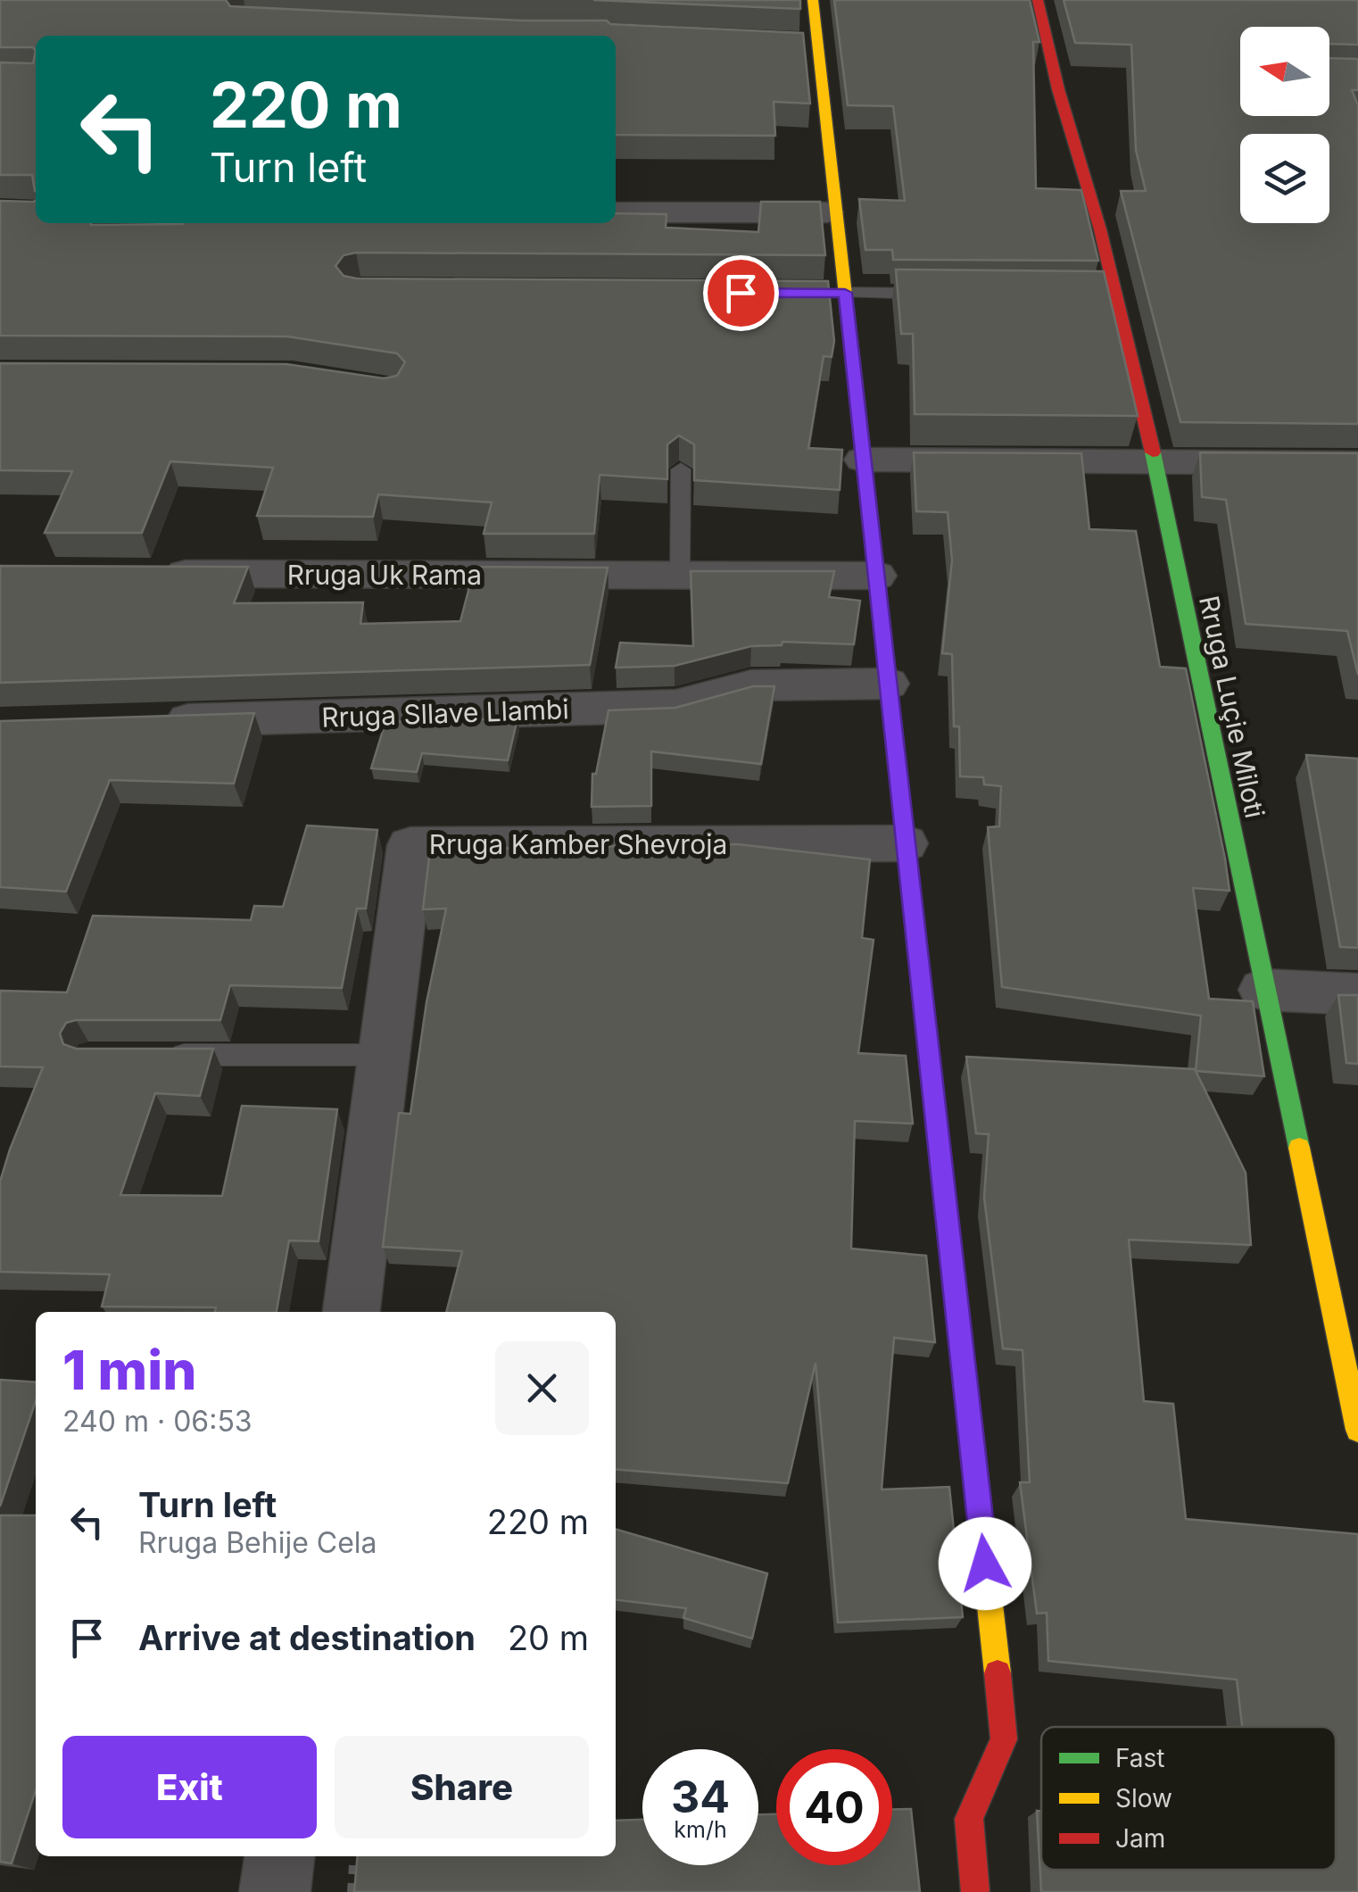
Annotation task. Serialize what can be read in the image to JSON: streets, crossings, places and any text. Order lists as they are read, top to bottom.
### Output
{
  "streets": {
    "street": [
      "Rruga Uk Rama",
      "Rruga Luçie Miloti",
      "Rruga Sllave Llambi",
      "Rruga Kamber Shevroja"
    ]
  },
  "legend": ["Fast", "Slow", "Jam"],
  "north": "left",
  "page": {
    "turn": ["220 m", "Turn left"],
    "heading": ["1 min", "240 m · 06:53"],
    "list": [
      {
        "name": "Turn left",
        "note": "Rruga Behije Cela",
        "value": "220 m"
      },
      {
        "name": "Arrive at destination",
        "value": "20 m"
      }
    ],
    "buttons": ["Exit", "Share"],
    "speed": "34 km/h",
    "limit": "40"
  }
}
